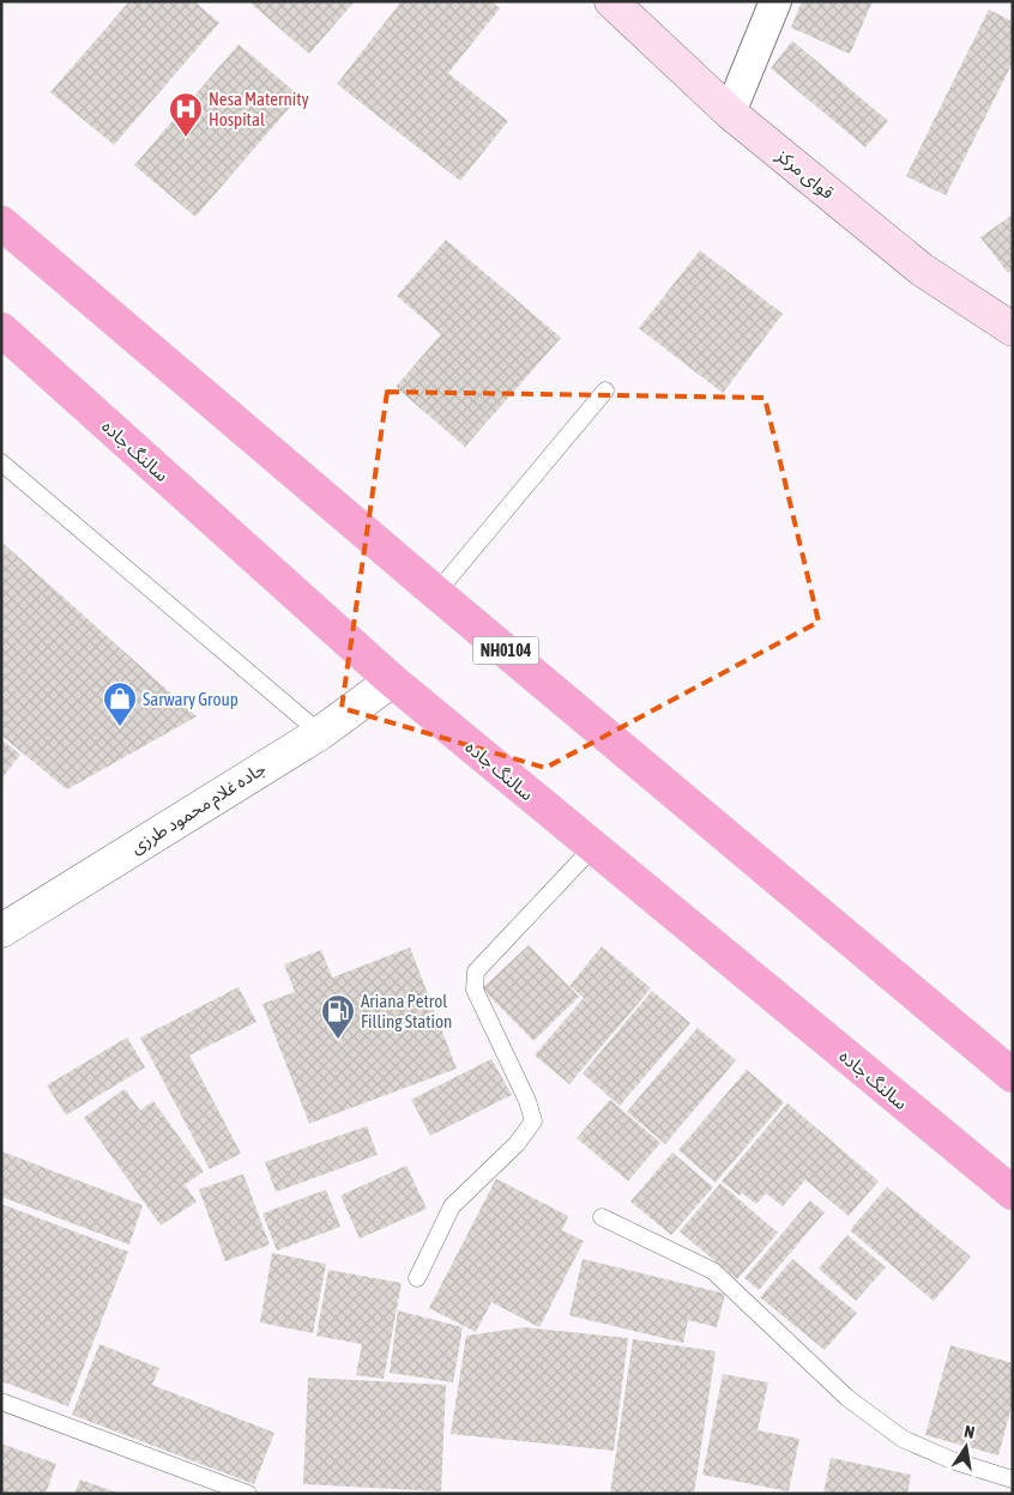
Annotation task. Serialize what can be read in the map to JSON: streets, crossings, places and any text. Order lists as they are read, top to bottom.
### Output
{
  "streets": {
    "highway": ["سالنگ جاده", "NH0104"],
    "main road": ["قوای مرکز"],
    "street": ["جاده غلام‌ محمود طرزی"]
  },
  "crossings": [
    ["سالنگ جاده", "جاده غلام‌ محمود طرزی"]
  ],
  "places": {
    "hospital": ["Nesa Maternity Hospital"],
    "shop": ["Sarwary Group"],
    "fuel station": ["Ariana Petrol Filling Station"]
  },
  "north": "top"
}
